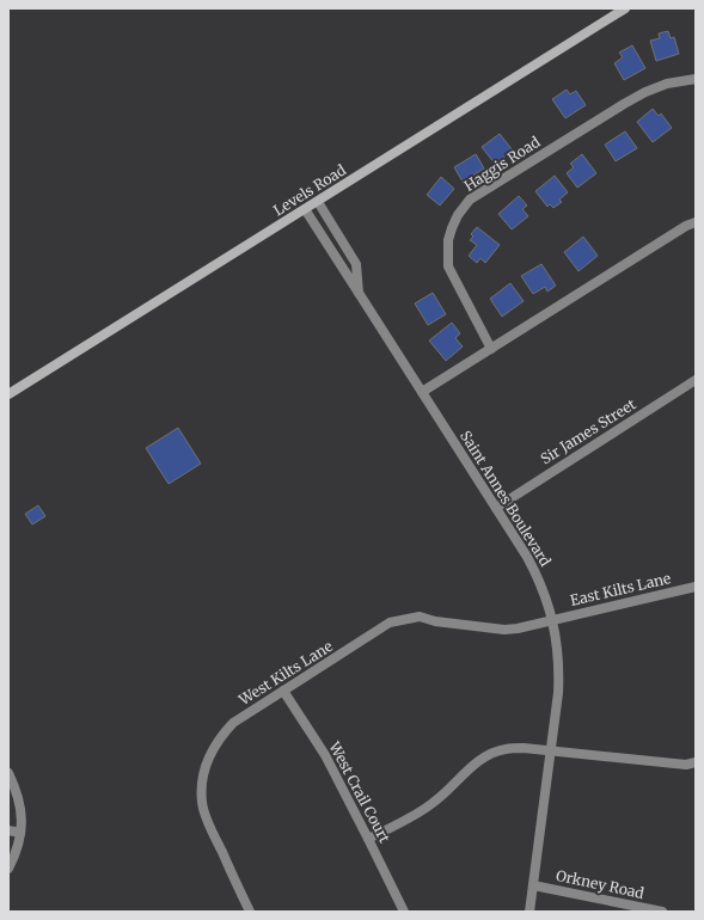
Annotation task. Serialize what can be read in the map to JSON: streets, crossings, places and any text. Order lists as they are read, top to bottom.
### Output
{
  "streets": {
    "main road": ["Levels Road"],
    "street": [
      "Haggis Road",
      "Sir James Street",
      "Saint Annes Boulevard",
      "East Kilts Lane",
      "West Kilts Lane",
      "West Crail Court",
      "Orkney Road"
    ]
  },
  "crossings": [
    ["Levels Road", "Saint Annes Boulevard"],
    ["Sir James Street", "Saint Annes Boulevard"],
    ["Saint Annes Boulevard", "East Kilts Lane"],
    ["Saint Annes Boulevard", "West Kilts Lane"],
    ["Saint Annes Boulevard", "Orkney Road"],
    ["East Kilts Lane", "West Kilts Lane"],
    ["West Kilts Lane", "West Crail Court"]
  ]
}
